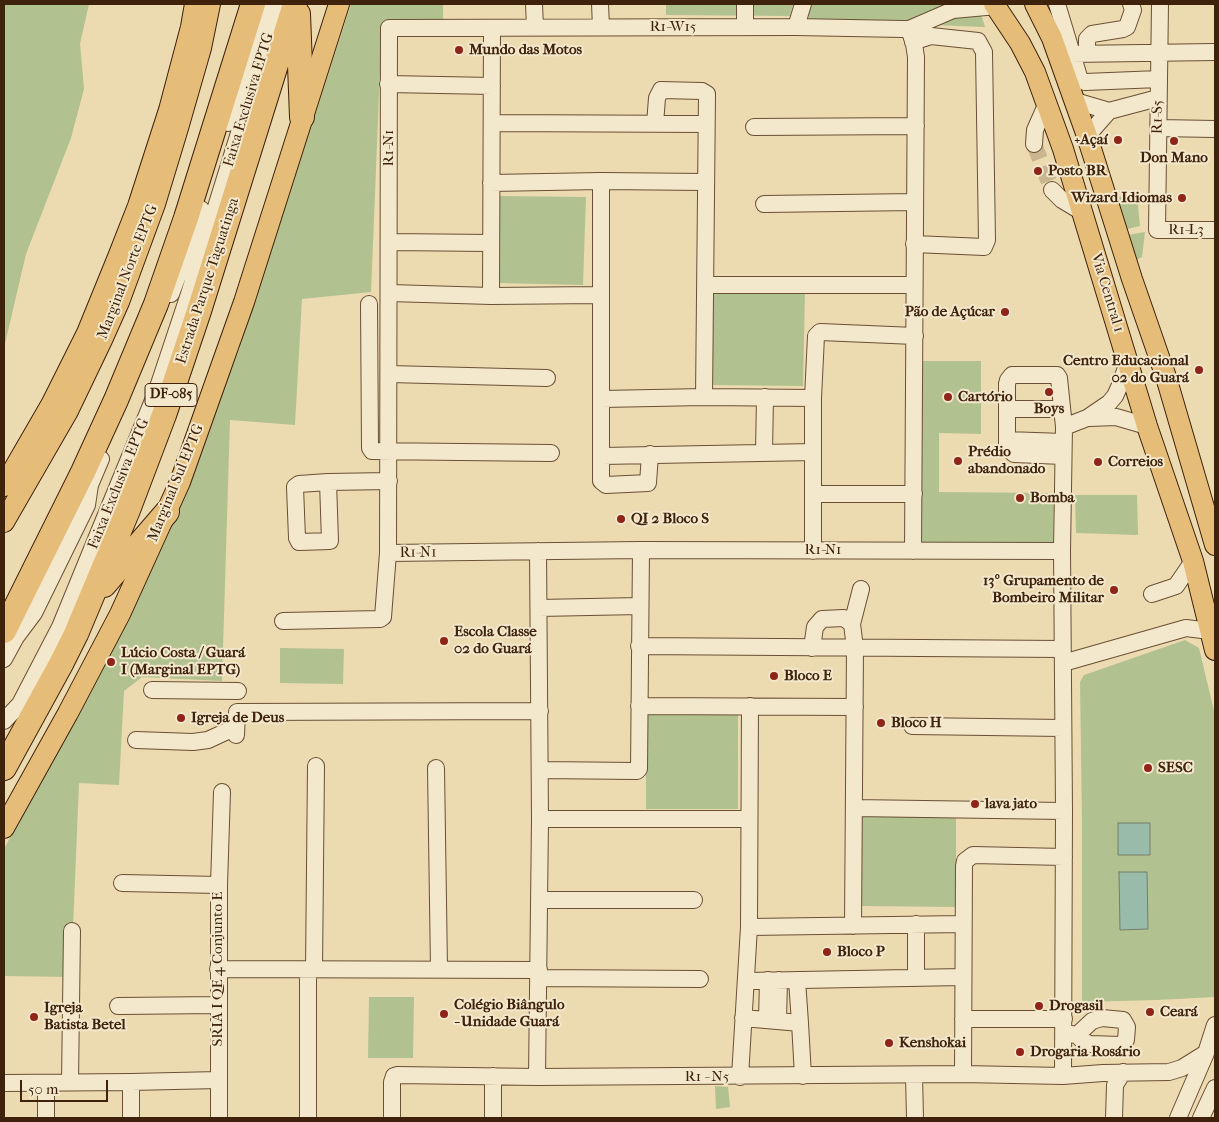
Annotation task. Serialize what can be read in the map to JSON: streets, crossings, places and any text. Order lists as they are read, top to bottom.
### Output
{
  "streets": {
    "highway": ["Estrada Parque Taguatinga", "DF-085"],
    "main road": ["Marginal Norte EPTG", "Via Central 1", "Marginal Sul EPTG"],
    "street": [
      "R1-W15",
      "Faixa Exclusiva EPTG",
      "R1-S5",
      "R1-N1",
      "R1-L3",
      "SRIA I QE 4 Conjunto E",
      "R1 - N5"
    ]
  },
  "crossings": [
    ["R1-W15", "R1-N1"],
    ["R1-W15", "Via Central 1"],
    ["R1-S5", "R1-L3"]
  ],
  "places": [
    "Mundo das Motos",
    "+Açaí",
    "Don Mano",
    "Posto BR",
    "Wizard Idiomas",
    "Pão de Açúcar",
    "Centro Educacional 02 do Guará",
    "Boys",
    "Cartório",
    "Prédio abandonado",
    "Correios",
    "Bomba",
    "QI 2 Bloco S",
    "13º Grupamento de Bombeiro Militar",
    "Escola Classe 02 do Guará",
    "Lúcio Costa / Guará I (Marginal EPTG)",
    "Bloco E",
    "Igreja de Deus",
    "Bloco H",
    "SESC",
    "lava jato",
    "Bloco P",
    "Drogasil",
    "Ceará",
    "Colégio Biângulo - Unidade Guará",
    "Igreja Batista Betel",
    "Kenshokai",
    "Drogaria Rosário"
  ],
  "scale_bar": "50 m"
}
